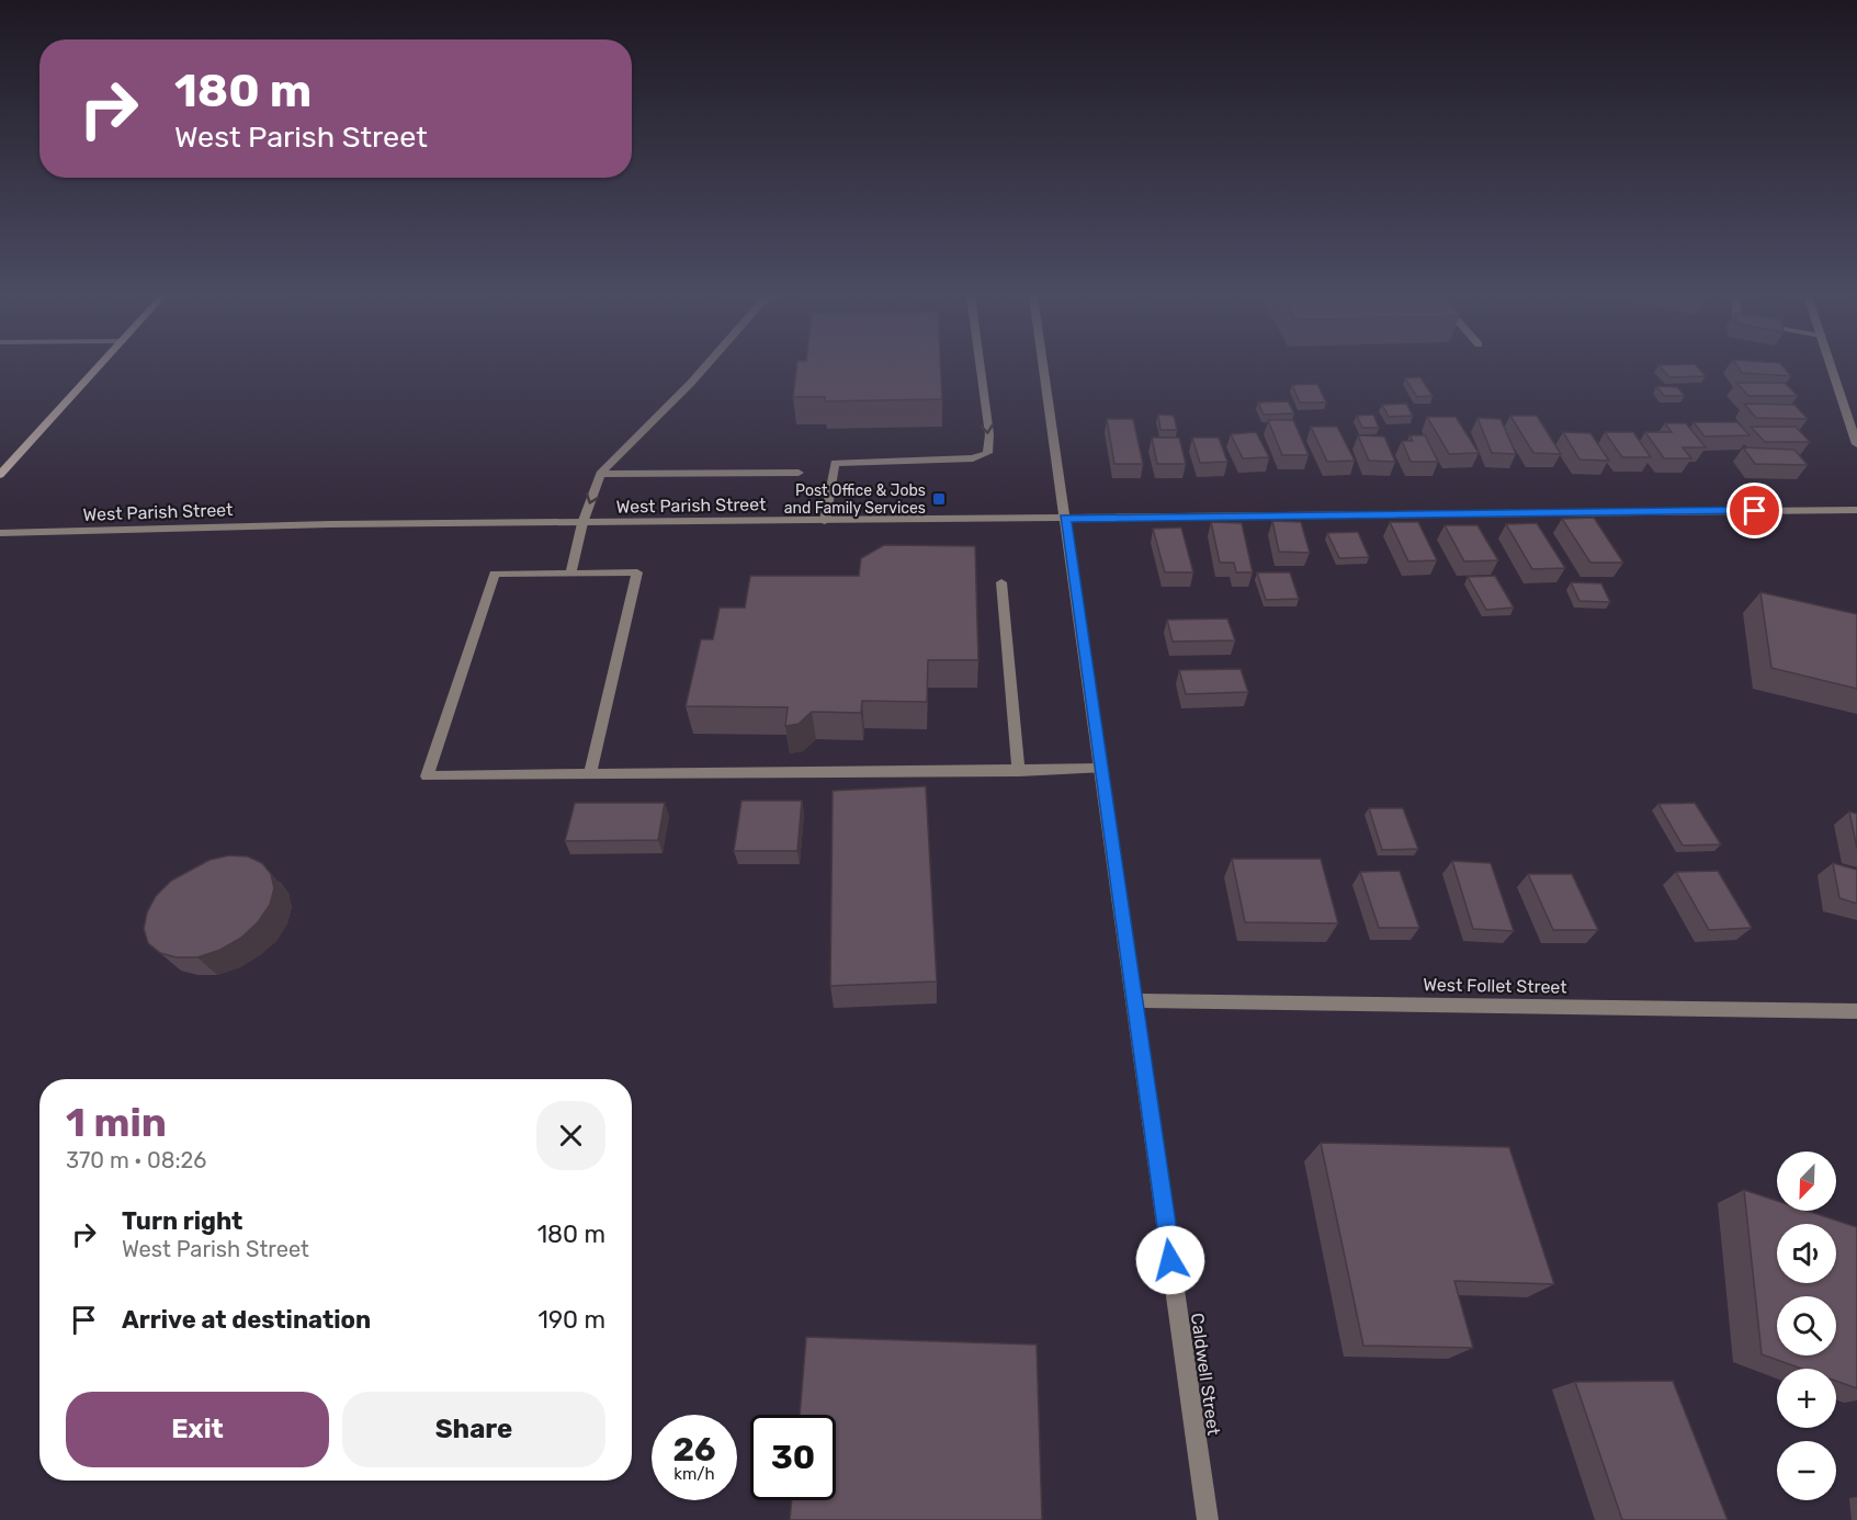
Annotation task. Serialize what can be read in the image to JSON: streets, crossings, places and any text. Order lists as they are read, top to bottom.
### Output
{
  "streets": {
    "street": ["West Parish Street", "West Follet Street", "Caldwell Street"]
  },
  "crossings": [
    ["West Parish Street", "Caldwell Street"],
    ["West Follet Street", "Caldwell Street"]
  ],
  "places": {
    "transit": ["Post Office & Jobs and Family Services"]
  },
  "north": "bottom left",
  "page": {
    "turn": ["180 m", "West Parish Street"],
    "heading": ["1 min", "370 m · 08:26"],
    "map_buttons": ["+", "−"],
    "list": [
      {
        "name": "Turn right",
        "note": "West Parish Street",
        "value": "180 m"
      },
      {
        "name": "Arrive at destination",
        "value": "190 m"
      }
    ],
    "buttons": ["Exit", "Share"],
    "speed": "26 km/h",
    "limit": "30"
  }
}
